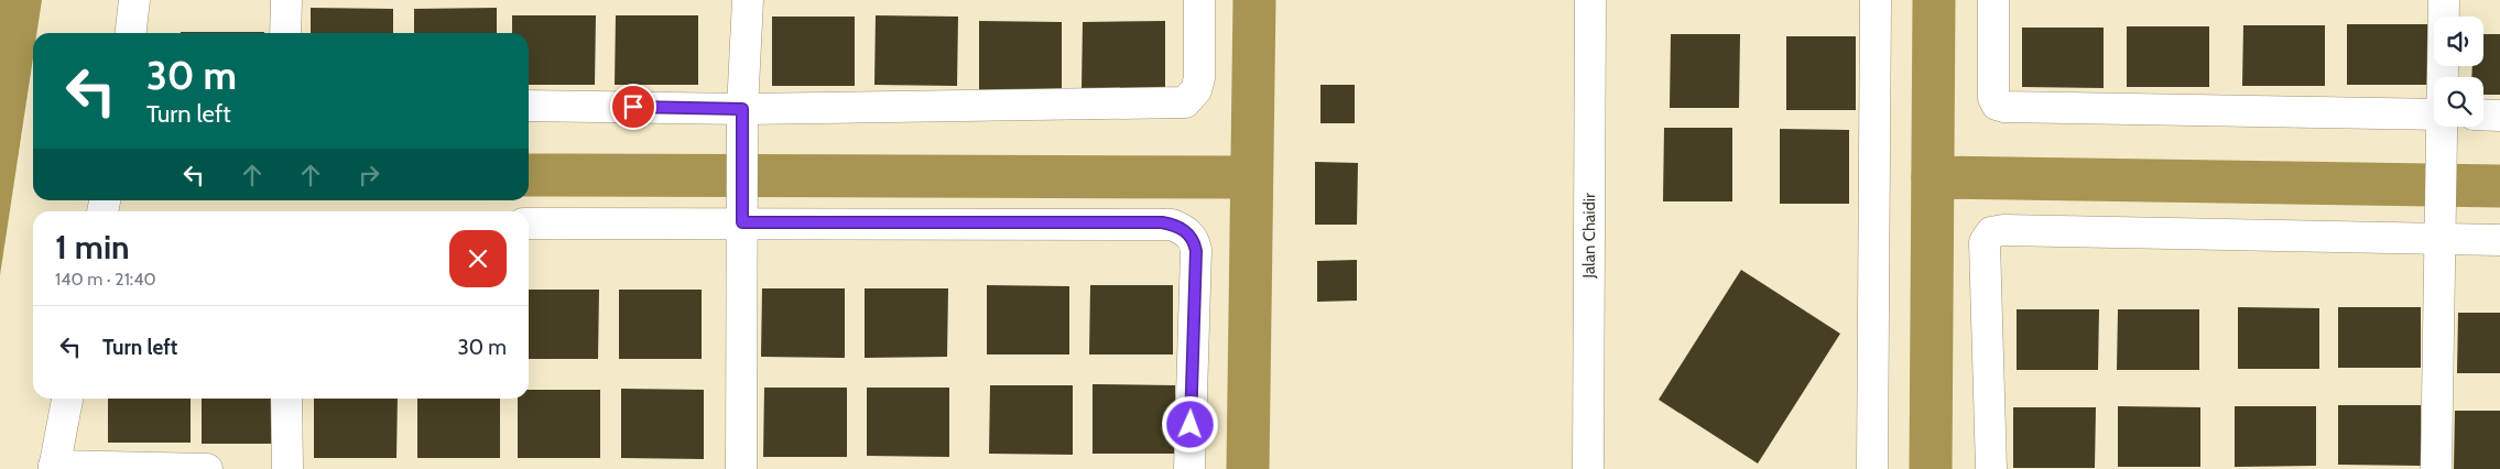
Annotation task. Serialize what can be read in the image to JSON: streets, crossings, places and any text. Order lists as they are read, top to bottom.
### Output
{
  "streets": {
    "street": ["Jalan Chaidir"]
  },
  "page": {
    "turn": ["30 m", "Turn left"],
    "heading": ["1 min", "140 m · 21:40"],
    "list": [
      {
        "name": "Turn left",
        "value": "30 m"
      }
    ]
  }
}
